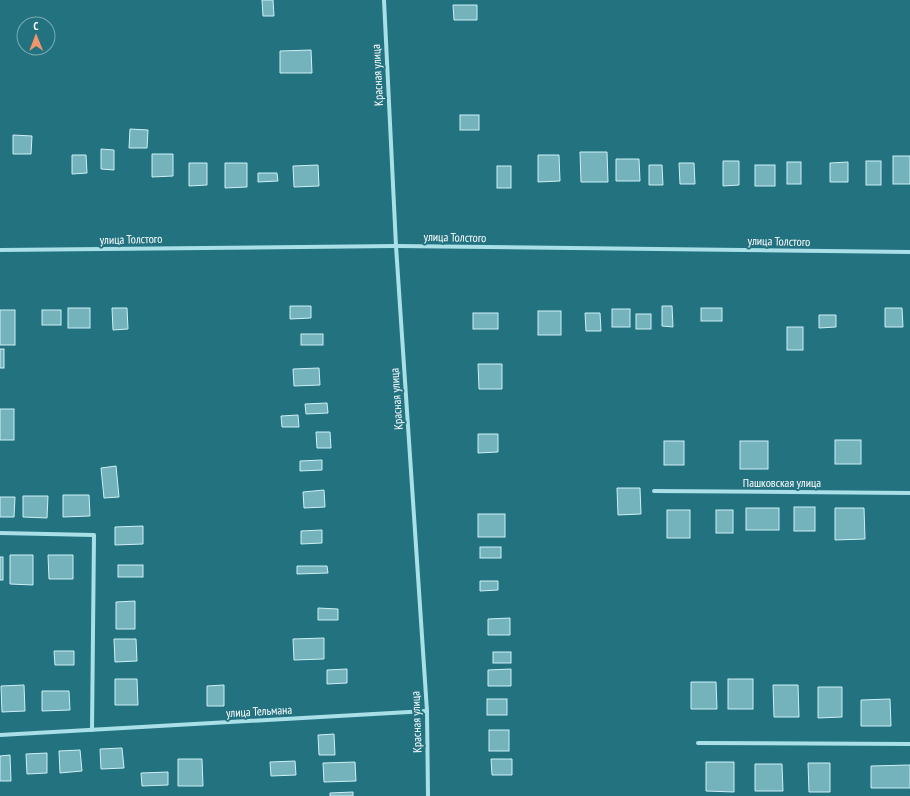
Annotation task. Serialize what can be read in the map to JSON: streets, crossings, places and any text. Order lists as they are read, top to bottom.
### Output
{
  "streets": {
    "street": [
      "Красная улица",
      "улица Толстого",
      "Пашковская улица",
      "улица Тельмана"
    ]
  },
  "crossings": [
    ["Красная улица", "улица Толстого"],
    ["Красная улица", "улица Тельмана"]
  ],
  "north": "top"
}
